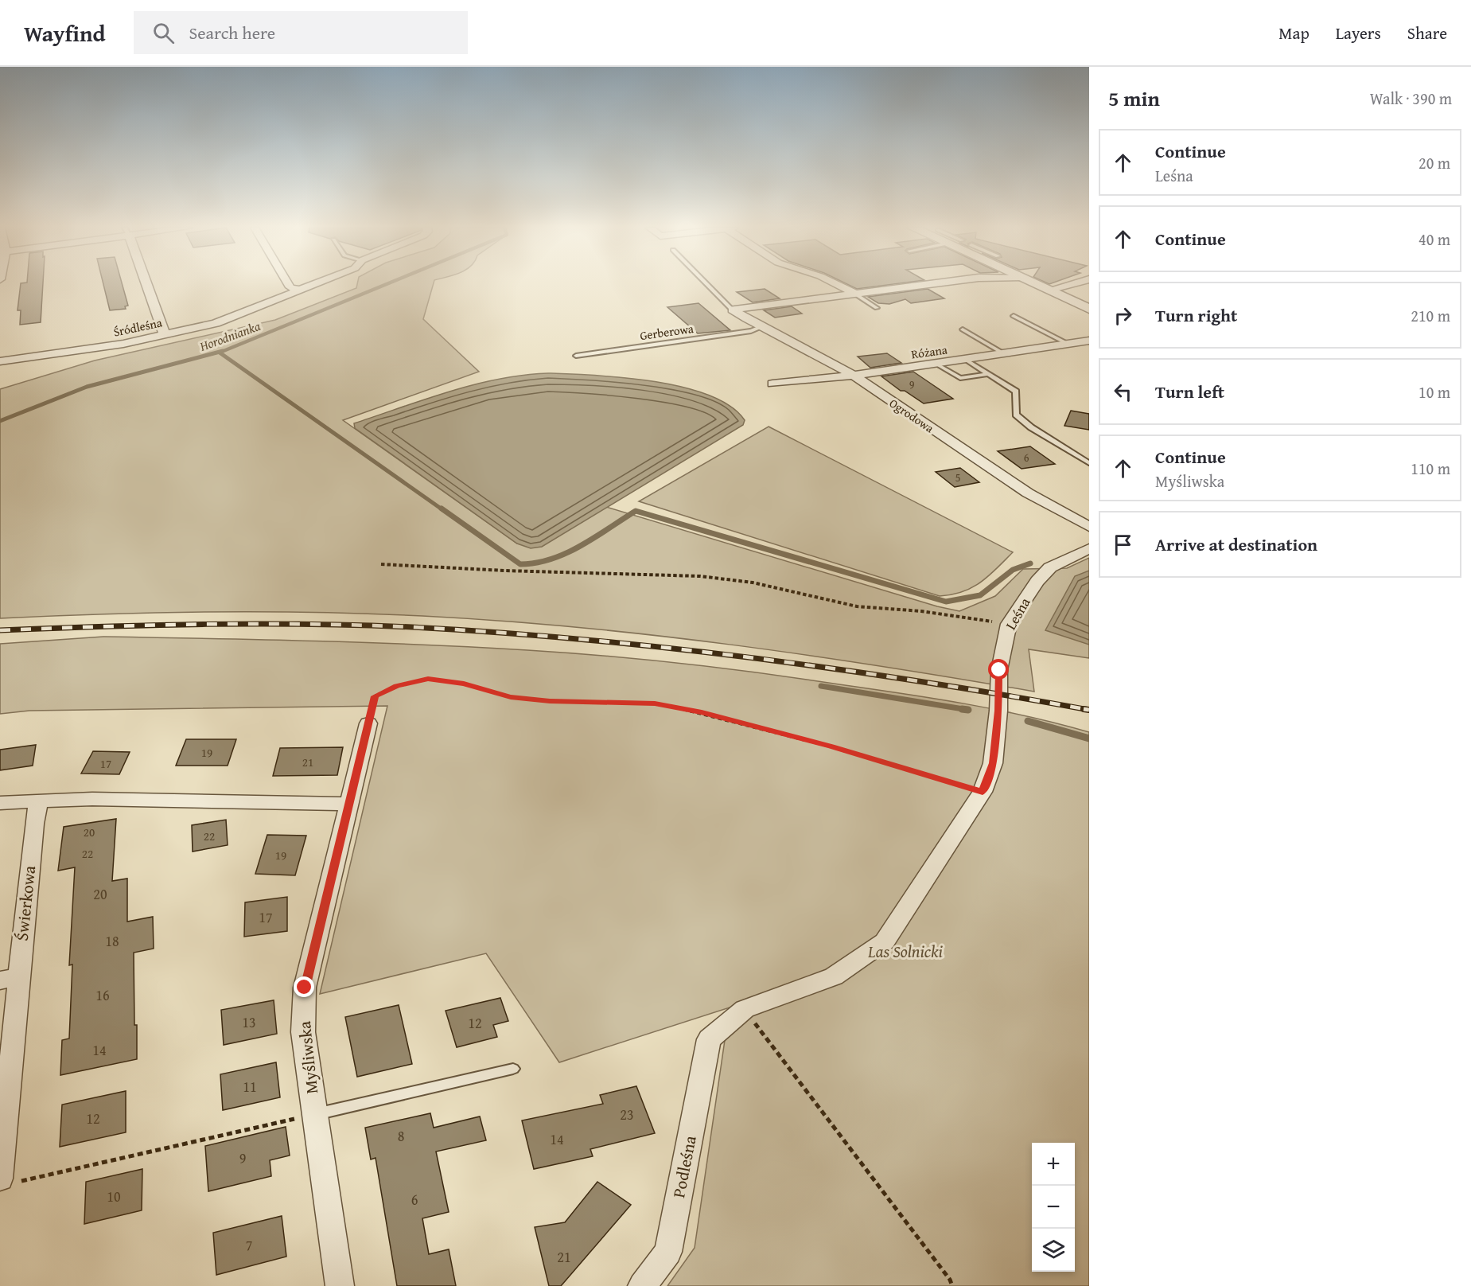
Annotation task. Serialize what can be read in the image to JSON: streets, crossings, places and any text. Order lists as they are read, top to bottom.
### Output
{
  "streets": {
    "street": [
      "Śródleśna",
      "Różana",
      "Ogrodowa",
      "Leśna",
      "Świerkowa",
      "Myśliwska",
      "Podleśna"
    ],
    "lane": ["Gerberowa"]
  },
  "crossings": [
    ["Gerberowa", "Ogrodowa"],
    ["Różana", "Ogrodowa"],
    ["Leśna", "Podleśna"]
  ],
  "water": ["Horodnianka"],
  "parks": ["Las Solnicki"],
  "house_numbers": [
    "9",
    "6",
    "5",
    "19",
    "21",
    "17",
    "20",
    "22",
    "22",
    "19",
    "20",
    "17",
    "18",
    "16",
    "13",
    "12",
    "14",
    "11",
    "23",
    "12",
    "8",
    "14",
    "9",
    "10",
    "6",
    "7",
    "21"
  ],
  "page": {
    "header": "Wayfind",
    "search": "Search here",
    "nav": ["Map", "Layers", "Share"],
    "heading": ["5 min", "Walk · 390 m"],
    "list": [
      ["Continue", "Leśna", "20 m"],
      ["Continue", "40 m"],
      ["Turn right", "210 m"],
      ["Turn left", "10 m"],
      ["Continue", "Myśliwska", "110 m"],
      "Arrive at destination"
    ],
    "map_buttons": ["+", "−"]
  }
}
